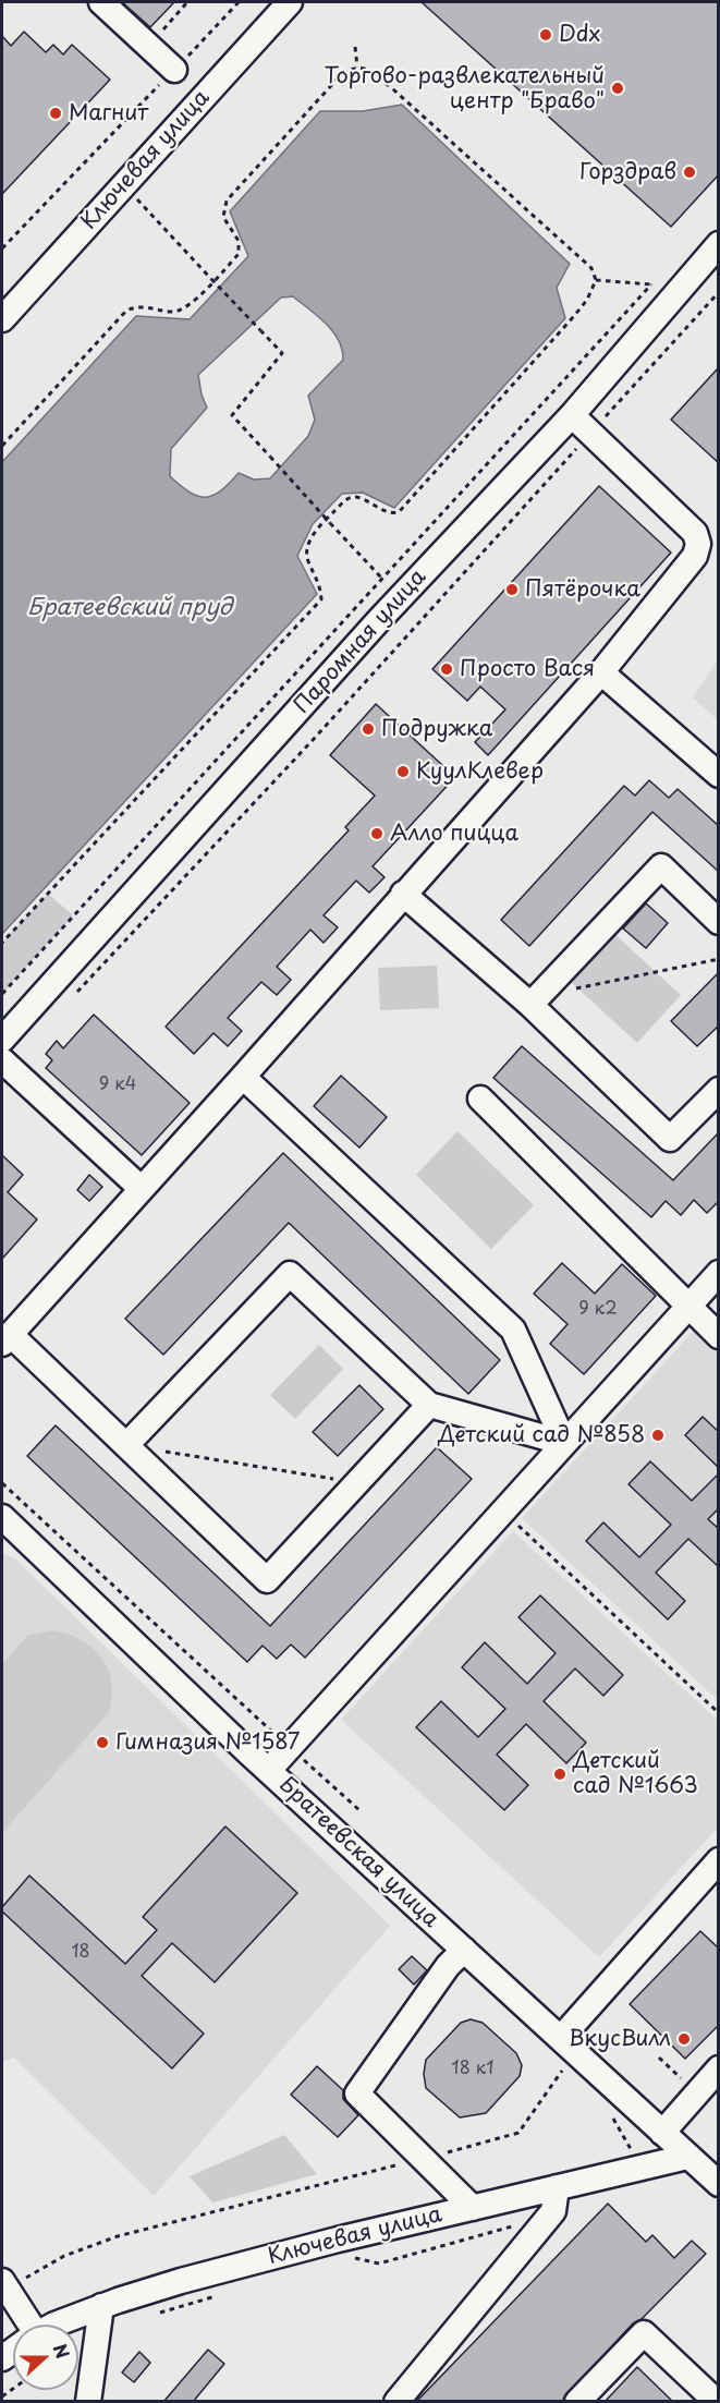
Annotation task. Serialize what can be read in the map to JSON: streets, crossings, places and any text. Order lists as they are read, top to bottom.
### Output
{
  "streets": {
    "street": ["Ключевая улица", "Паромная улица", "Братеевская улица"]
  },
  "crossings": [
    ["Ключевая улица", "Братеевская улица"]
  ],
  "water": ["Братеевский пруд"],
  "places": [
    "Ddx",
    "Торгово-развлекательный центр \"Браво\"",
    "Магнит",
    "Горздрав",
    "Пятёрочка",
    "Просто Вася",
    "Подружка",
    "КуулКлевер",
    "Алло пицца",
    "Детский сад №858",
    "Гимназия №1587",
    "Детский сад №1663",
    "ВкусВилл"
  ],
  "house_numbers": [
    "9 к4",
    "9 к2",
    "18",
    "18 к1"
  ],
  "north": "right"
}
